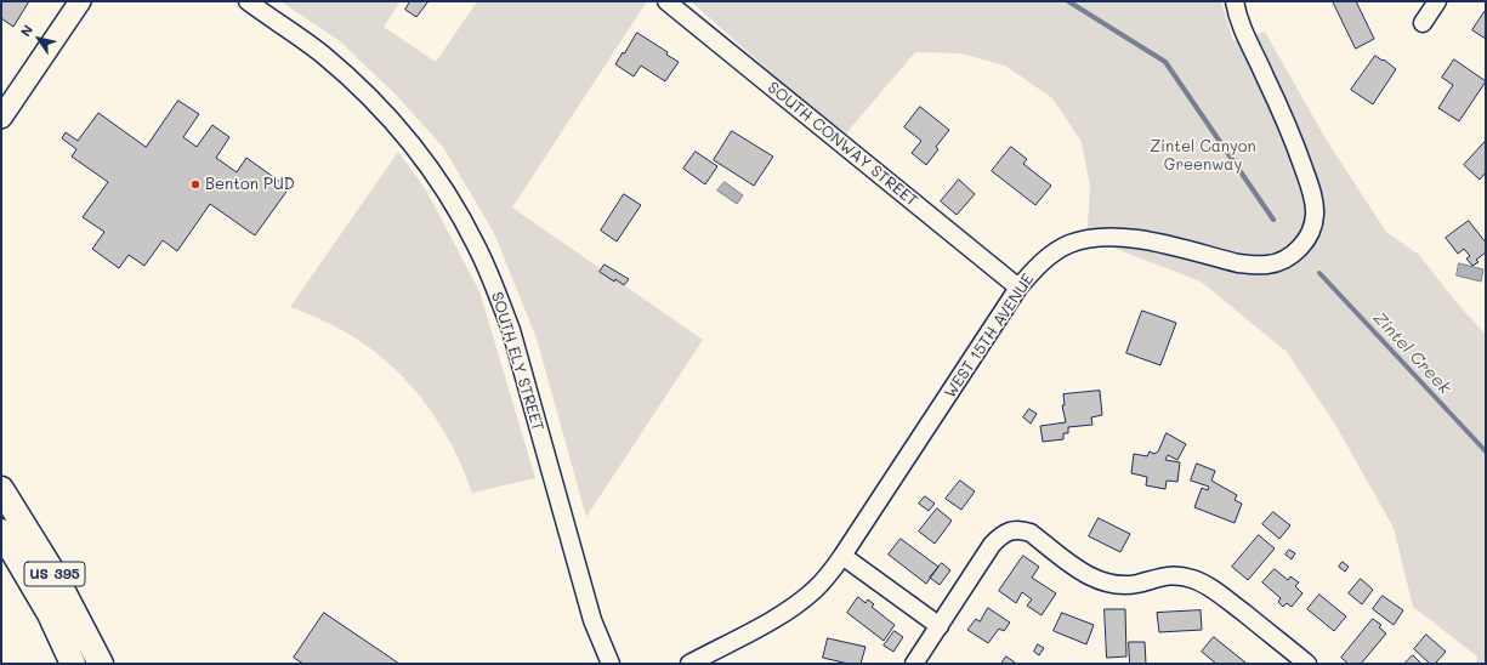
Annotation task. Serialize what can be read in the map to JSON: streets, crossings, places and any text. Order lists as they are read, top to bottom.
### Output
{
  "streets": {
    "highway": ["US 395"],
    "street": ["SOUTH CONWAY STREET", "WEST 15TH AVENUE", "SOUTH ELY STREET"]
  },
  "crossings": [
    ["SOUTH CONWAY STREET", "WEST 15TH AVENUE"]
  ],
  "water": ["Zintel Creek"],
  "parks": ["Zintel Canyon Greenway"],
  "places": ["Benton PUD"],
  "north": "top left"
}
